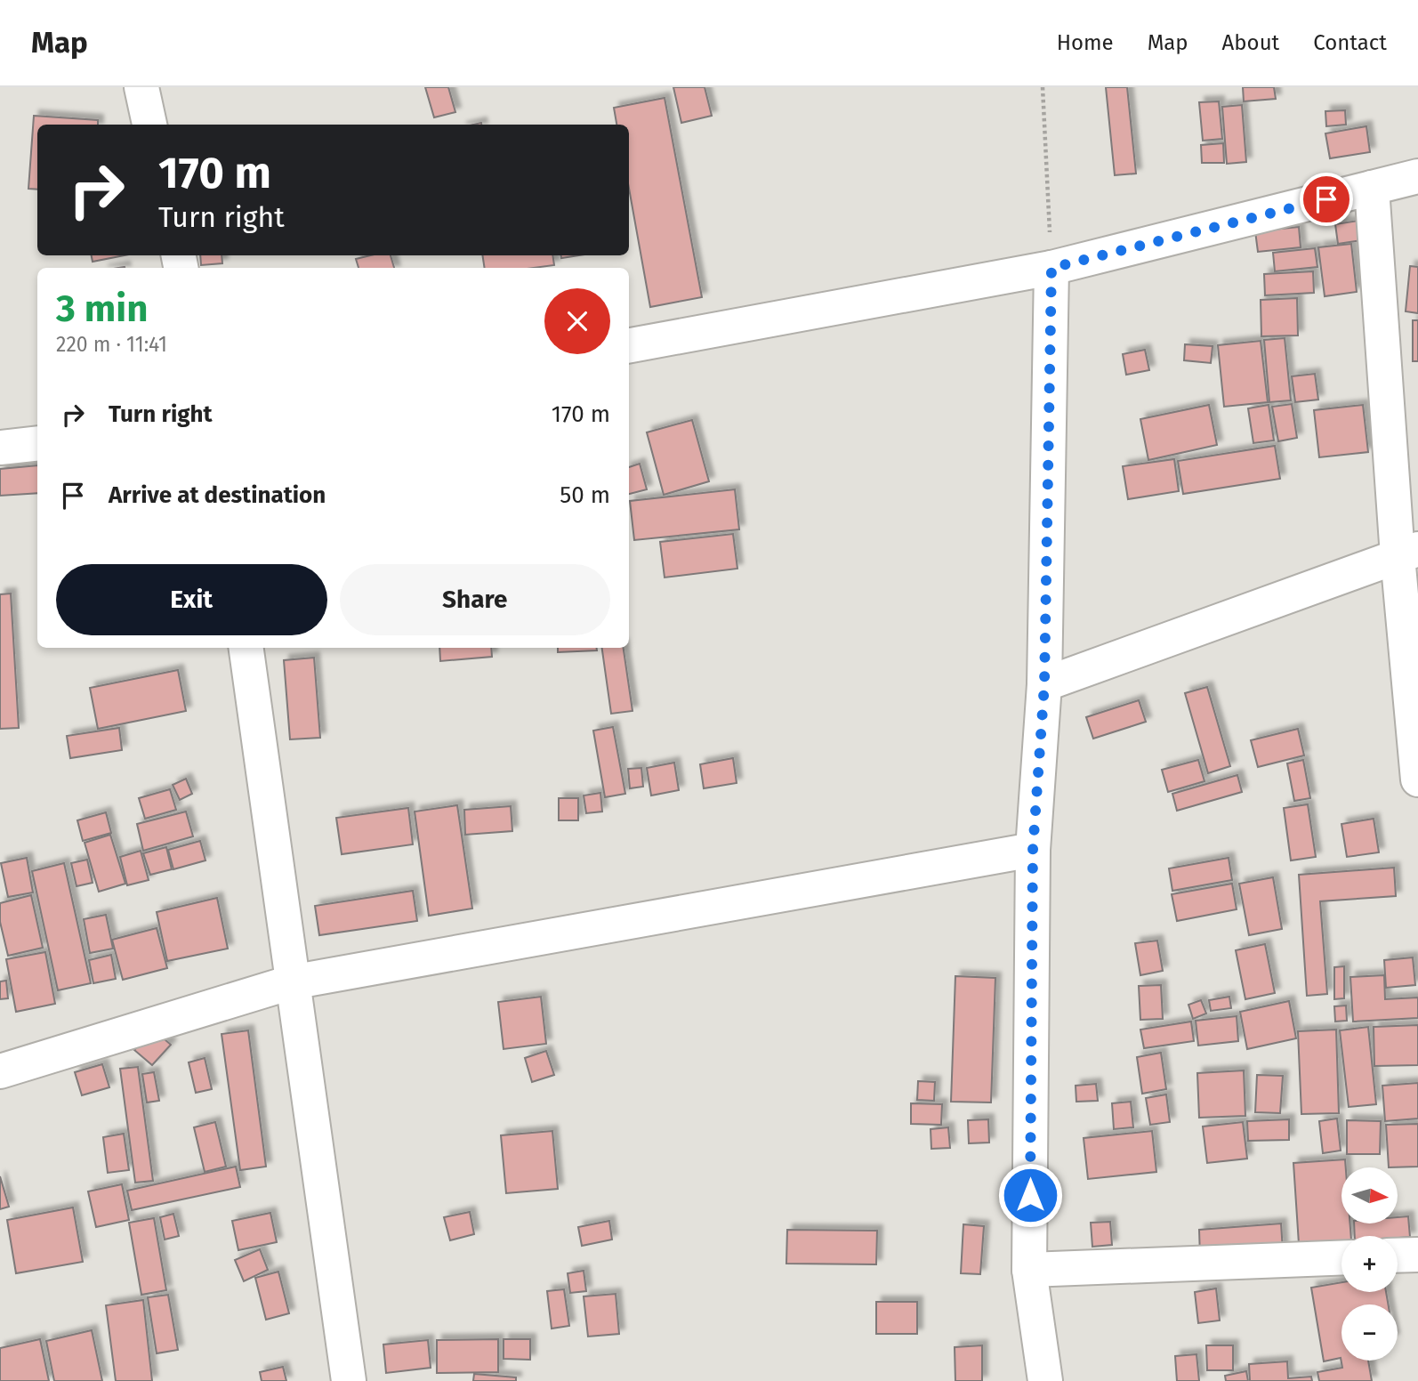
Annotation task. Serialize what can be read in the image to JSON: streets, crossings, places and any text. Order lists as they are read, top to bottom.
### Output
{
  "north": "right",
  "page": {
    "header": "Map",
    "nav": [
      "Home",
      "Map",
      "About",
      "Contact"
    ],
    "turn": ["170 m", "Turn right"],
    "heading": ["3 min", "220 m · 11:41"],
    "list": [
      {
        "name": "Turn right",
        "value": "170 m"
      },
      {
        "name": "Arrive at destination",
        "value": "50 m"
      }
    ],
    "buttons": ["Exit", "Share"],
    "map_buttons": ["+", "−"]
  }
}
